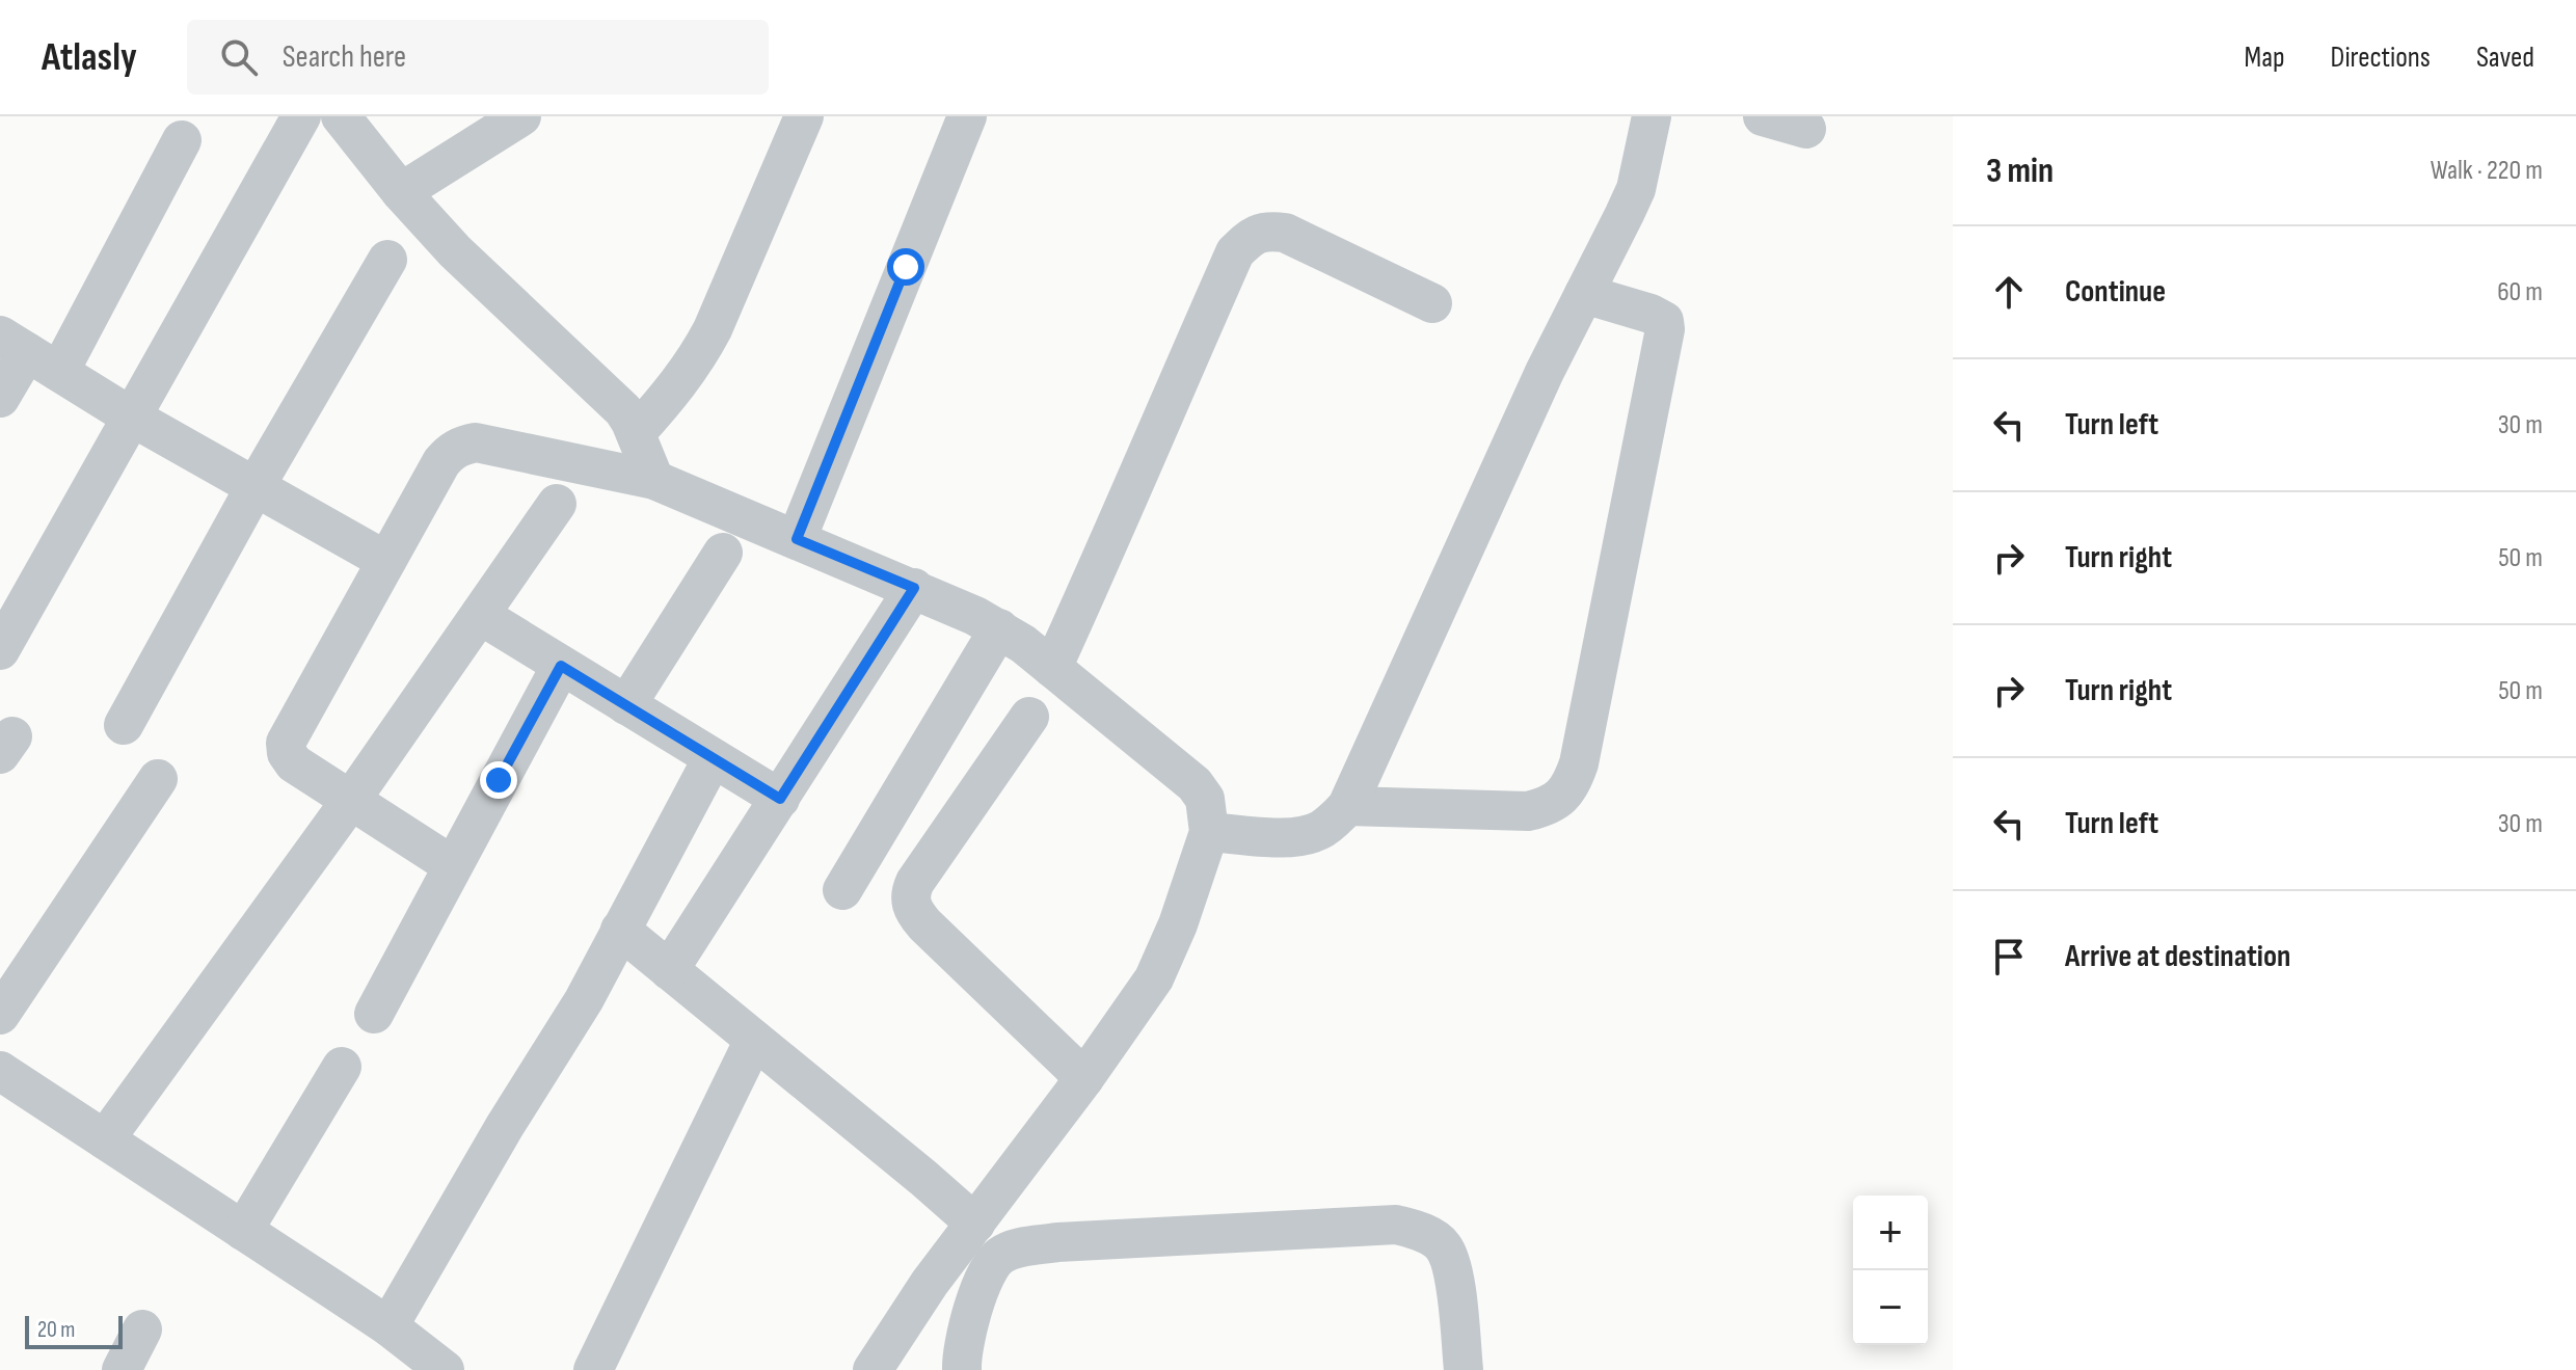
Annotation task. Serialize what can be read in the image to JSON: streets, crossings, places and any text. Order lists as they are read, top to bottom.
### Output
{
  "scale_bar": "20 m",
  "page": {
    "header": "Atlasly",
    "search": "Search here",
    "nav": ["Map", "Directions", "Saved"],
    "heading": ["3 min", "Walk · 220 m"],
    "list": [
      ["Continue", "60 m"],
      ["Turn left", "30 m"],
      ["Turn right", "50 m"],
      ["Turn right", "50 m"],
      ["Turn left", "30 m"],
      "Arrive at destination"
    ],
    "map_buttons": ["+", "−"],
    "scale": "20 m"
  }
}
